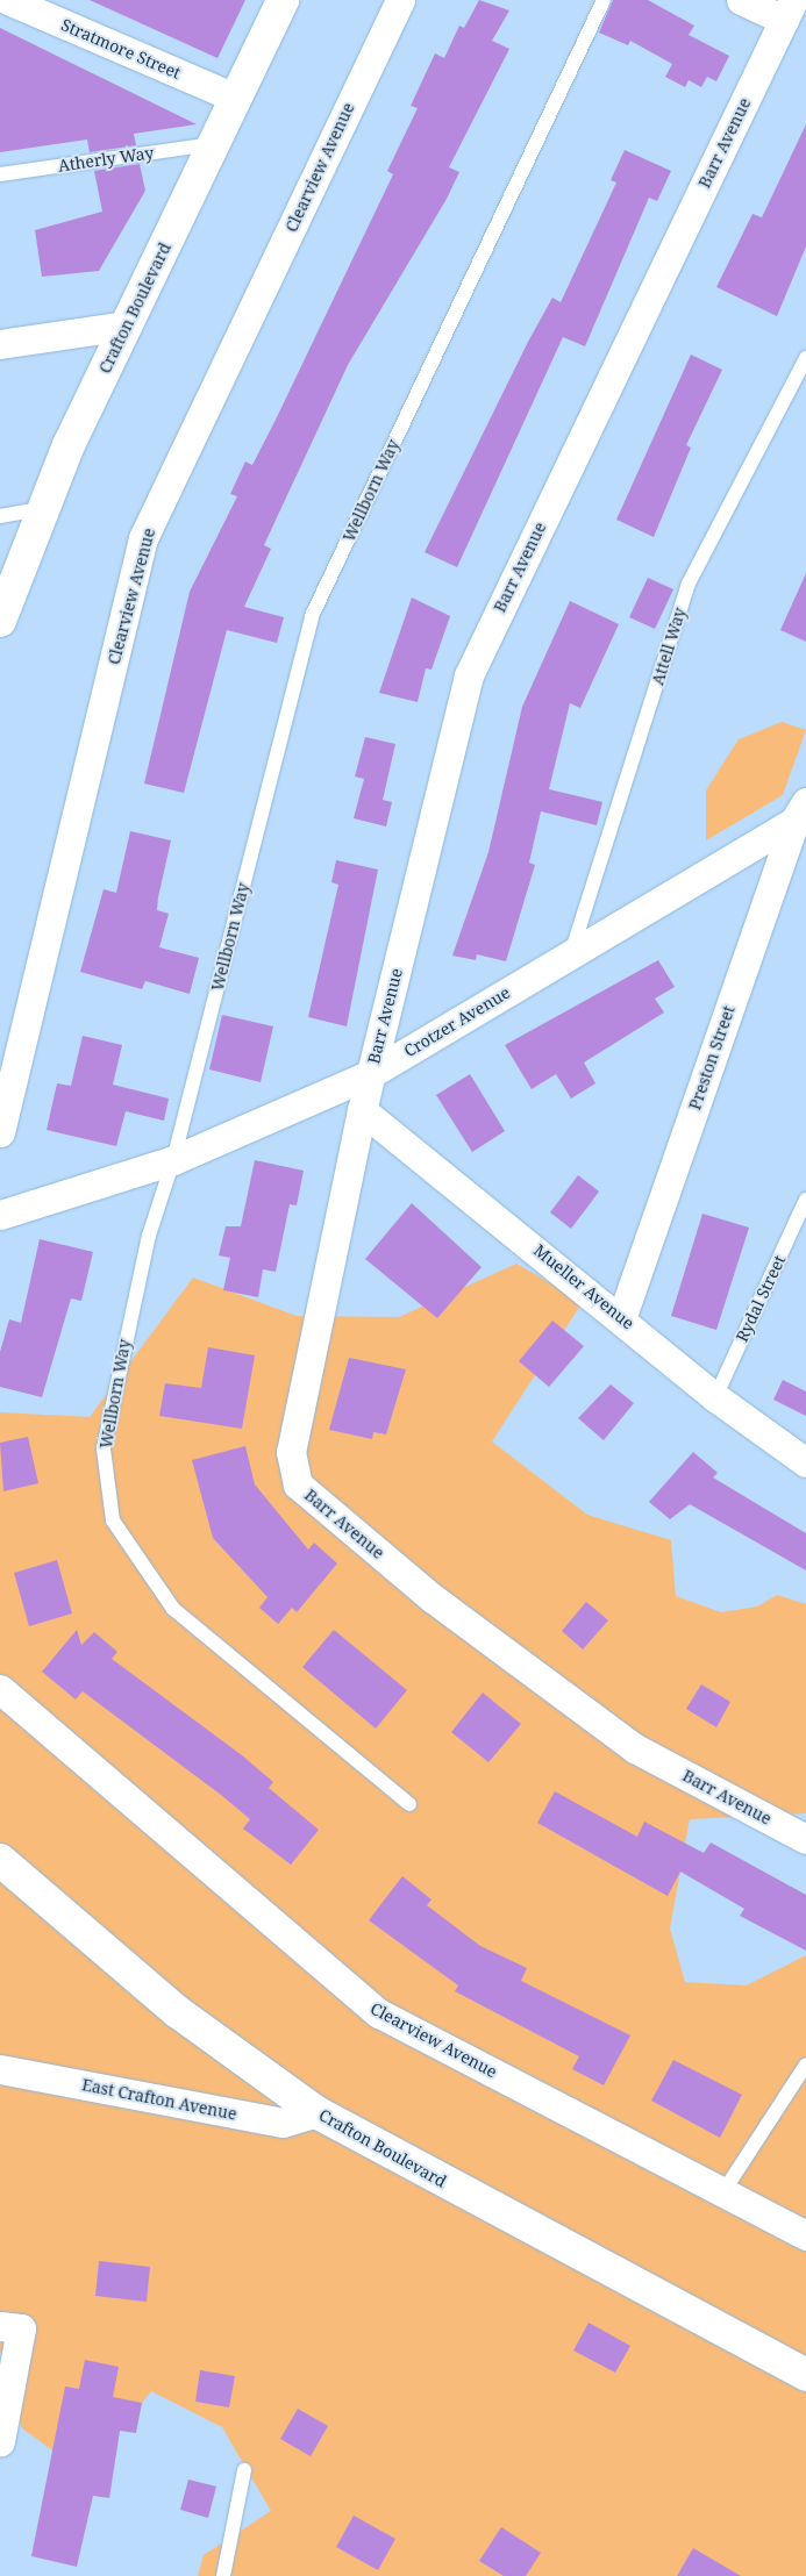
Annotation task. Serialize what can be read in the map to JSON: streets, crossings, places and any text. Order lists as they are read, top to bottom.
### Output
{
  "streets": {
    "main road": ["Crafton Boulevard"],
    "street": [
      "Stratmore Street",
      "Barr Avenue",
      "Clearview Avenue",
      "Crotzer Avenue",
      "Preston Street",
      "Mueller Avenue",
      "East Crafton Avenue"
    ],
    "lane": [
      "Atherly Way",
      "Wellborn Way",
      "Attell Way",
      "Rydal Street"
    ]
  },
  "crossings": [
    ["Stratmore Street", "Crafton Boulevard"],
    ["Barr Avenue", "Crotzer Avenue"],
    ["Barr Avenue", "Mueller Avenue"],
    ["Atherly Way", "Crafton Boulevard"],
    ["Crafton Boulevard", "East Crafton Avenue"],
    ["Wellborn Way", "Crotzer Avenue"],
    ["Attell Way", "Crotzer Avenue"],
    ["Crotzer Avenue", "Preston Street"],
    ["Preston Street", "Mueller Avenue"],
    ["Mueller Avenue", "Rydal Street"]
  ]
}
